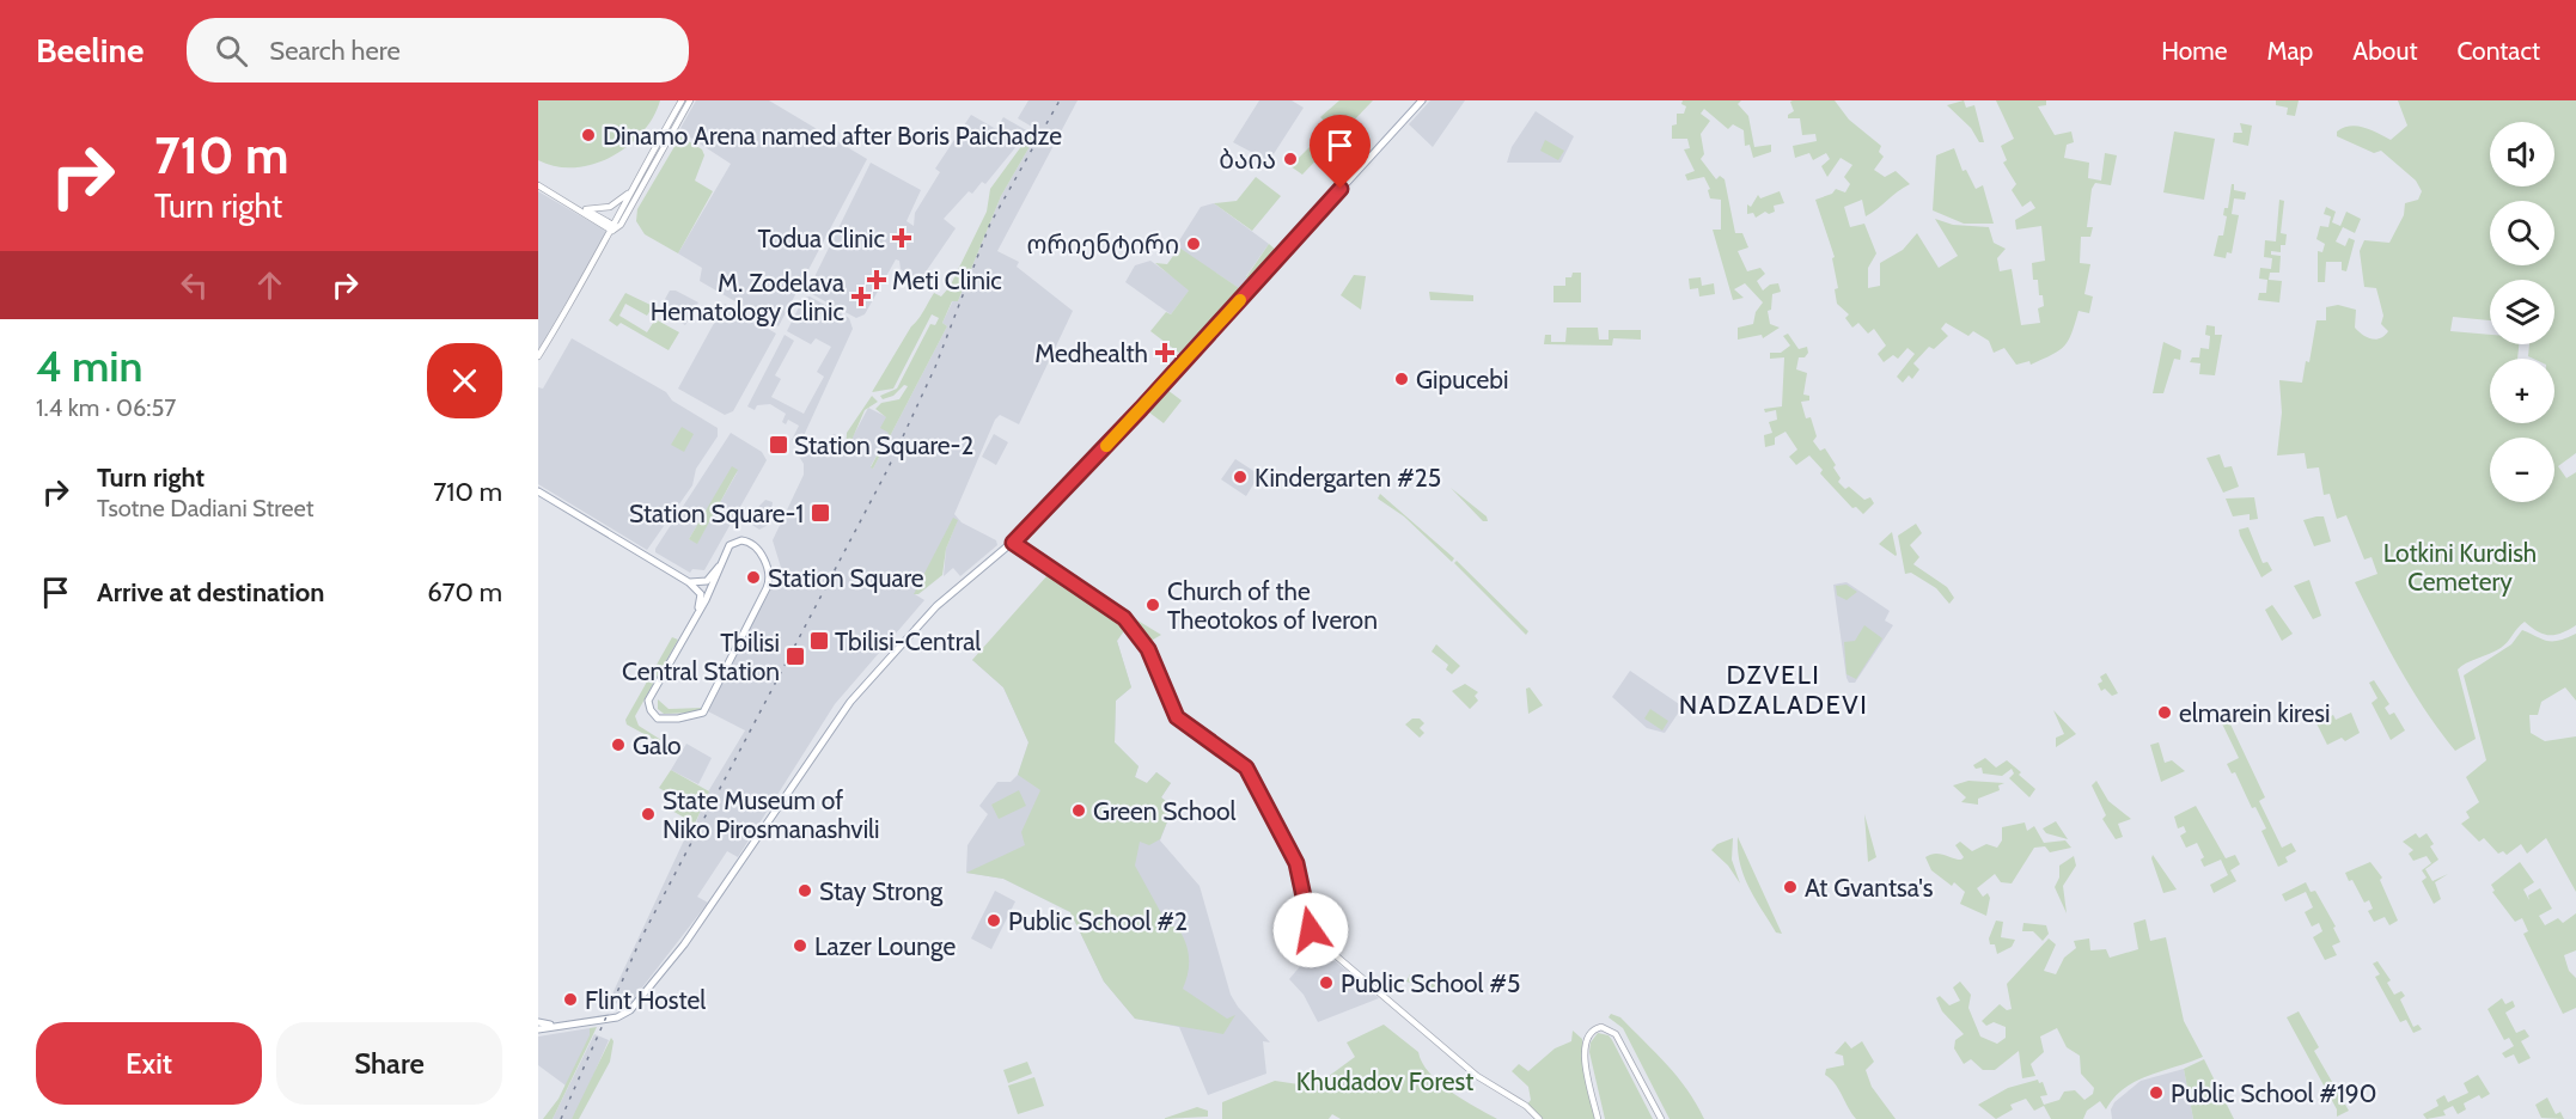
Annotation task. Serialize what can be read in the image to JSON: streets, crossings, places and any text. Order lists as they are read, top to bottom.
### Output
{
  "districts": ["DZVELI NADZALADEVI"],
  "parks": ["Lotkini Kurdish Cemetery", "Khudadov Forest"],
  "places": {
    "other": [
      "Dinamo Arena named after Boris Paichadze",
      "ბაია",
      "ორიენტირი",
      "Gipucebi",
      "Kindergarten #25",
      "Station Square",
      "Church of the Theotokos of Iveron",
      "elmarein kiresi",
      "Galo",
      "Green School",
      "State Museum of Niko Pirosmanashvili",
      "At Gvantsa's",
      "Stay Strong",
      "Public School #2",
      "Lazer Lounge",
      "Public School #5",
      "Flint Hostel",
      "Public School #190"
    ],
    "health": [
      "Todua Clinic",
      "Meti Clinic",
      "M. Zodelava Hematology Clinic",
      "Medhealth"
    ],
    "transit": [
      "Station Square-2",
      "Station Square-1",
      "Tbilisi-Central",
      "Tbilisi Central Station"
    ]
  },
  "page": {
    "header": "Beeline",
    "search": "Search here",
    "nav": [
      "Home",
      "Map",
      "About",
      "Contact"
    ],
    "turn": ["710 m", "Turn right"],
    "map_buttons": ["+", "−"],
    "heading": ["4 min", "1.4 km · 06:57"],
    "list": [
      {
        "name": "Turn right",
        "note": "Tsotne Dadiani Street",
        "value": "710 m"
      },
      {
        "name": "Arrive at destination",
        "value": "670 m"
      }
    ],
    "buttons": ["Exit", "Share"]
  }
}
